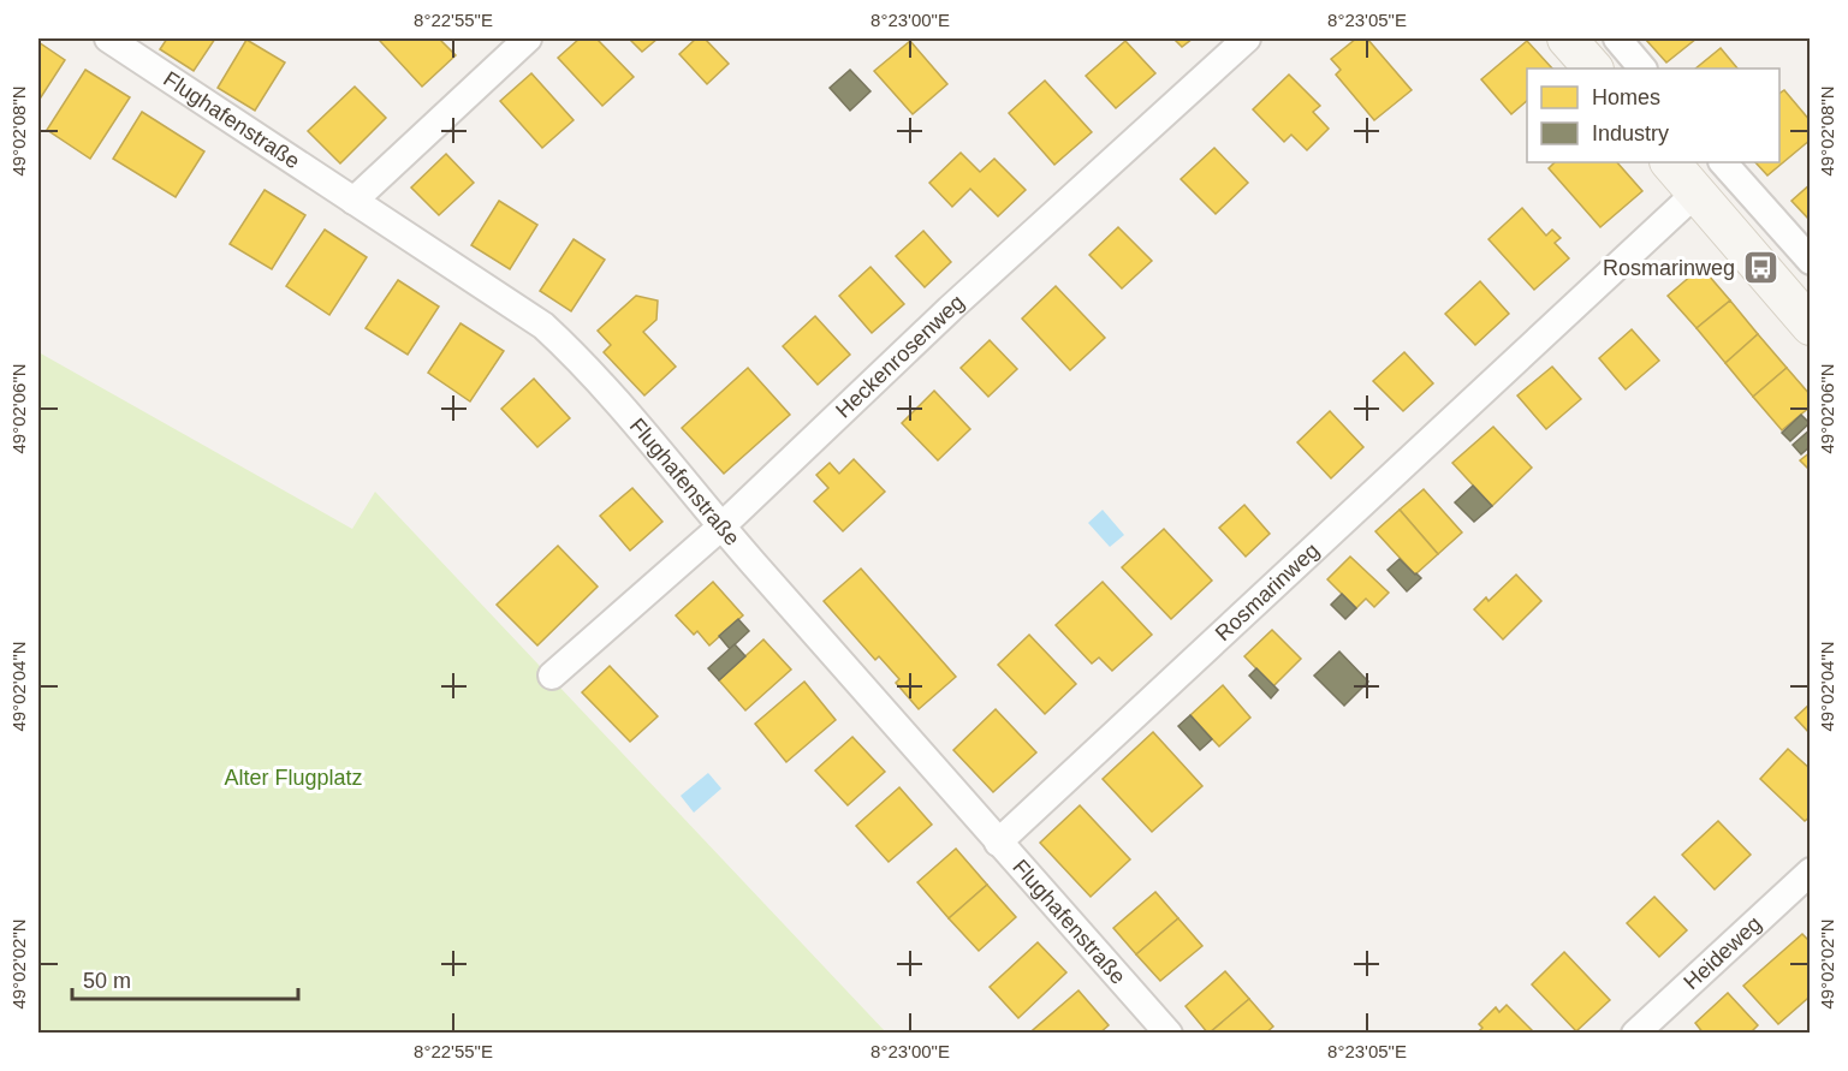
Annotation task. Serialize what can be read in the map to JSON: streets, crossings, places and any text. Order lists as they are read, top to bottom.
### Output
{
  "streets": {
    "street": [
      "Flughafenstraße",
      "Heckenrosenweg",
      "Rosmarinweg",
      "Heideweg"
    ]
  },
  "crossings": [
    ["Flughafenstraße", "Heckenrosenweg"],
    ["Flughafenstraße", "Rosmarinweg"]
  ],
  "parks": ["Alter Flugplatz"],
  "places": {
    "bus stop": ["Rosmarinweg"]
  },
  "legend": ["Homes", "Industry"],
  "scale_bar": "50 m",
  "coordinates": [
    "8°22'55\"E",
    "8°23'00\"E",
    "8°23'05\"E",
    "49°02'08\"N",
    "49°02'06\"N",
    "49°02'04\"N",
    "49°02'02\"N"
  ]
}
